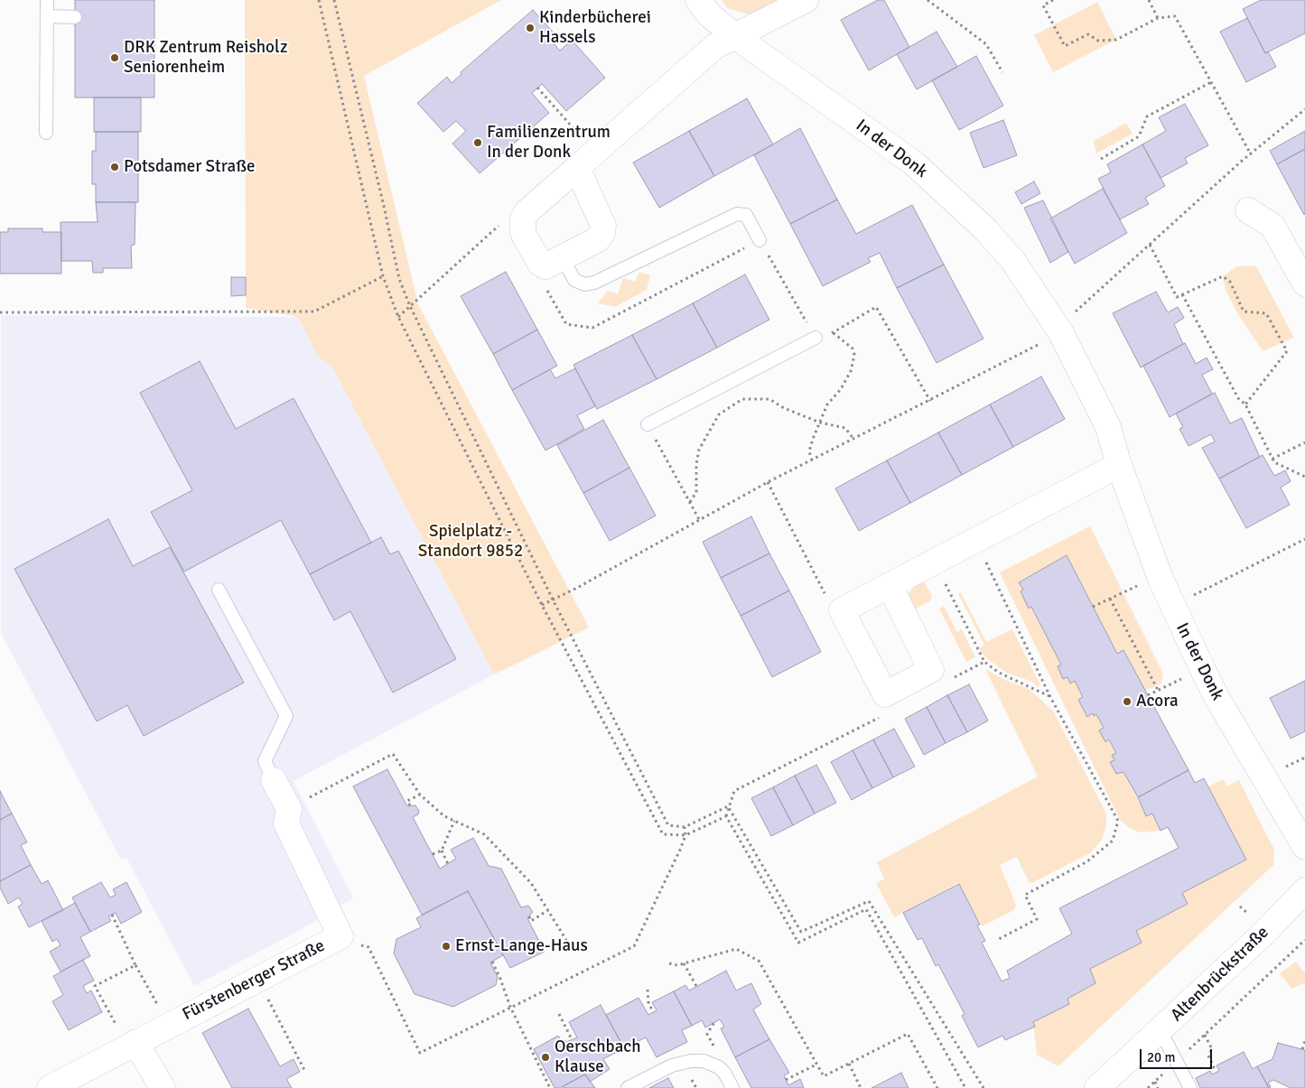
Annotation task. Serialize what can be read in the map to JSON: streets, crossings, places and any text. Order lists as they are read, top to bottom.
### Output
{
  "streets": {
    "street": ["In der Donk", "Altenbrückstraße", "Fürstenberger Straße"]
  },
  "parks": ["Spielplatz - Standort 9852"],
  "places": [
    "Kinderbücherei Hassels",
    "DRK Zentrum Reisholz Seniorenheim",
    "Familienzentrum In der Donk",
    "Potsdamer Straße",
    "Acora",
    "Ernst-Lange-Haus",
    "Oerschbach Klause"
  ],
  "scale_bar": "20 m"
}
